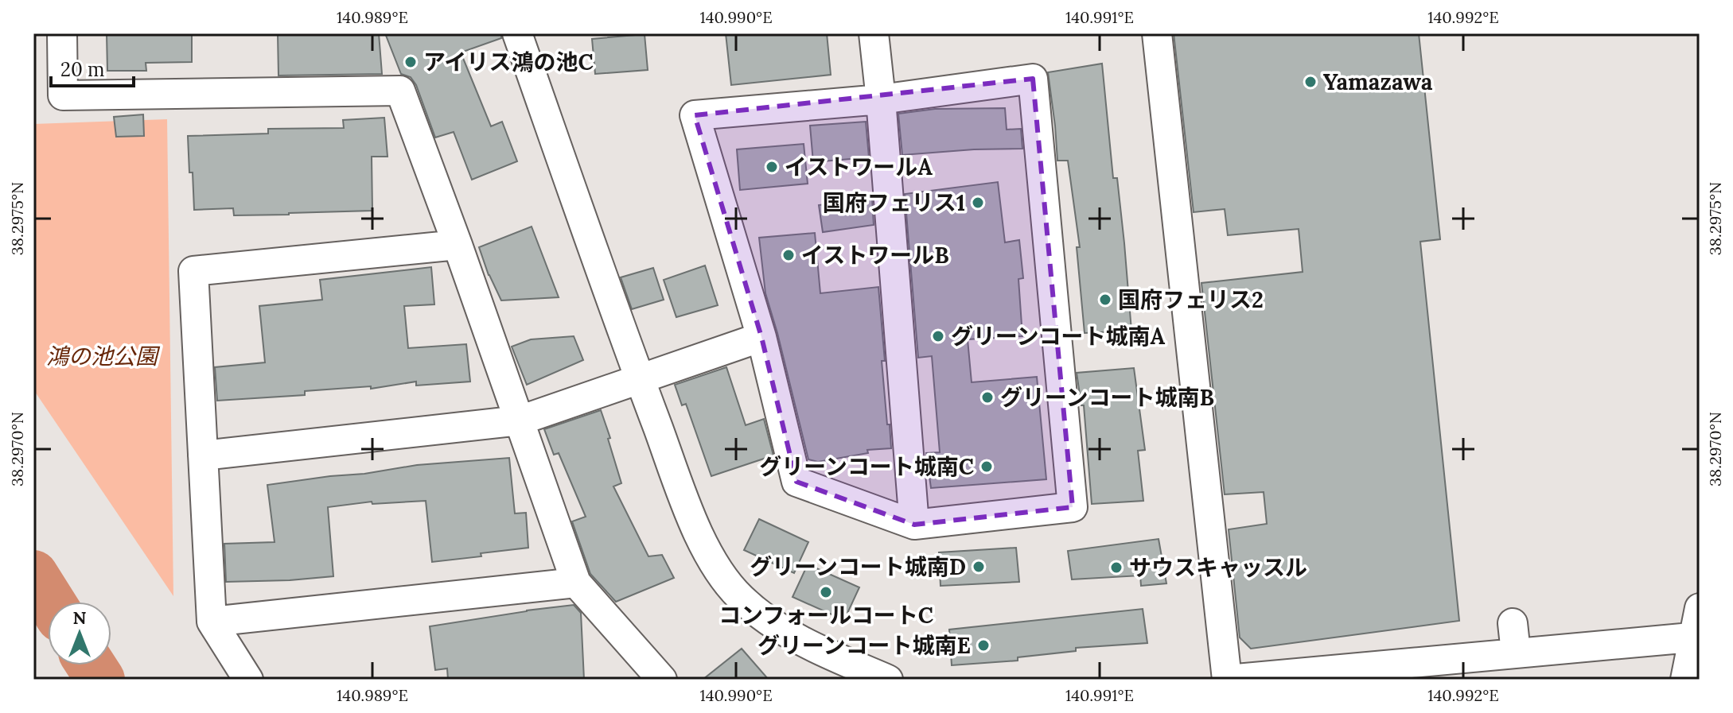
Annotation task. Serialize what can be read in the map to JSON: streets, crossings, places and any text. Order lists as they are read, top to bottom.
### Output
{
  "parks": ["鴻の池公園"],
  "places": [
    "アイリス鴻の池C",
    "Yamazawa",
    "イストワールA",
    "国府フェリス1",
    "イストワールB",
    "国府フェリス2",
    "グリーンコート城南A",
    "グリーンコート城南B",
    "グリーンコート城南C",
    "グリーンコート城南D",
    "サウスキャッスル",
    "コンフォールコートC",
    "グリーンコート城南E"
  ],
  "scale_bar": "20 m",
  "north": "top",
  "coordinates": [
    "140.989°E",
    "140.990°E",
    "140.991°E",
    "140.992°E",
    "38.2975°N",
    "38.2970°N"
  ]
}
